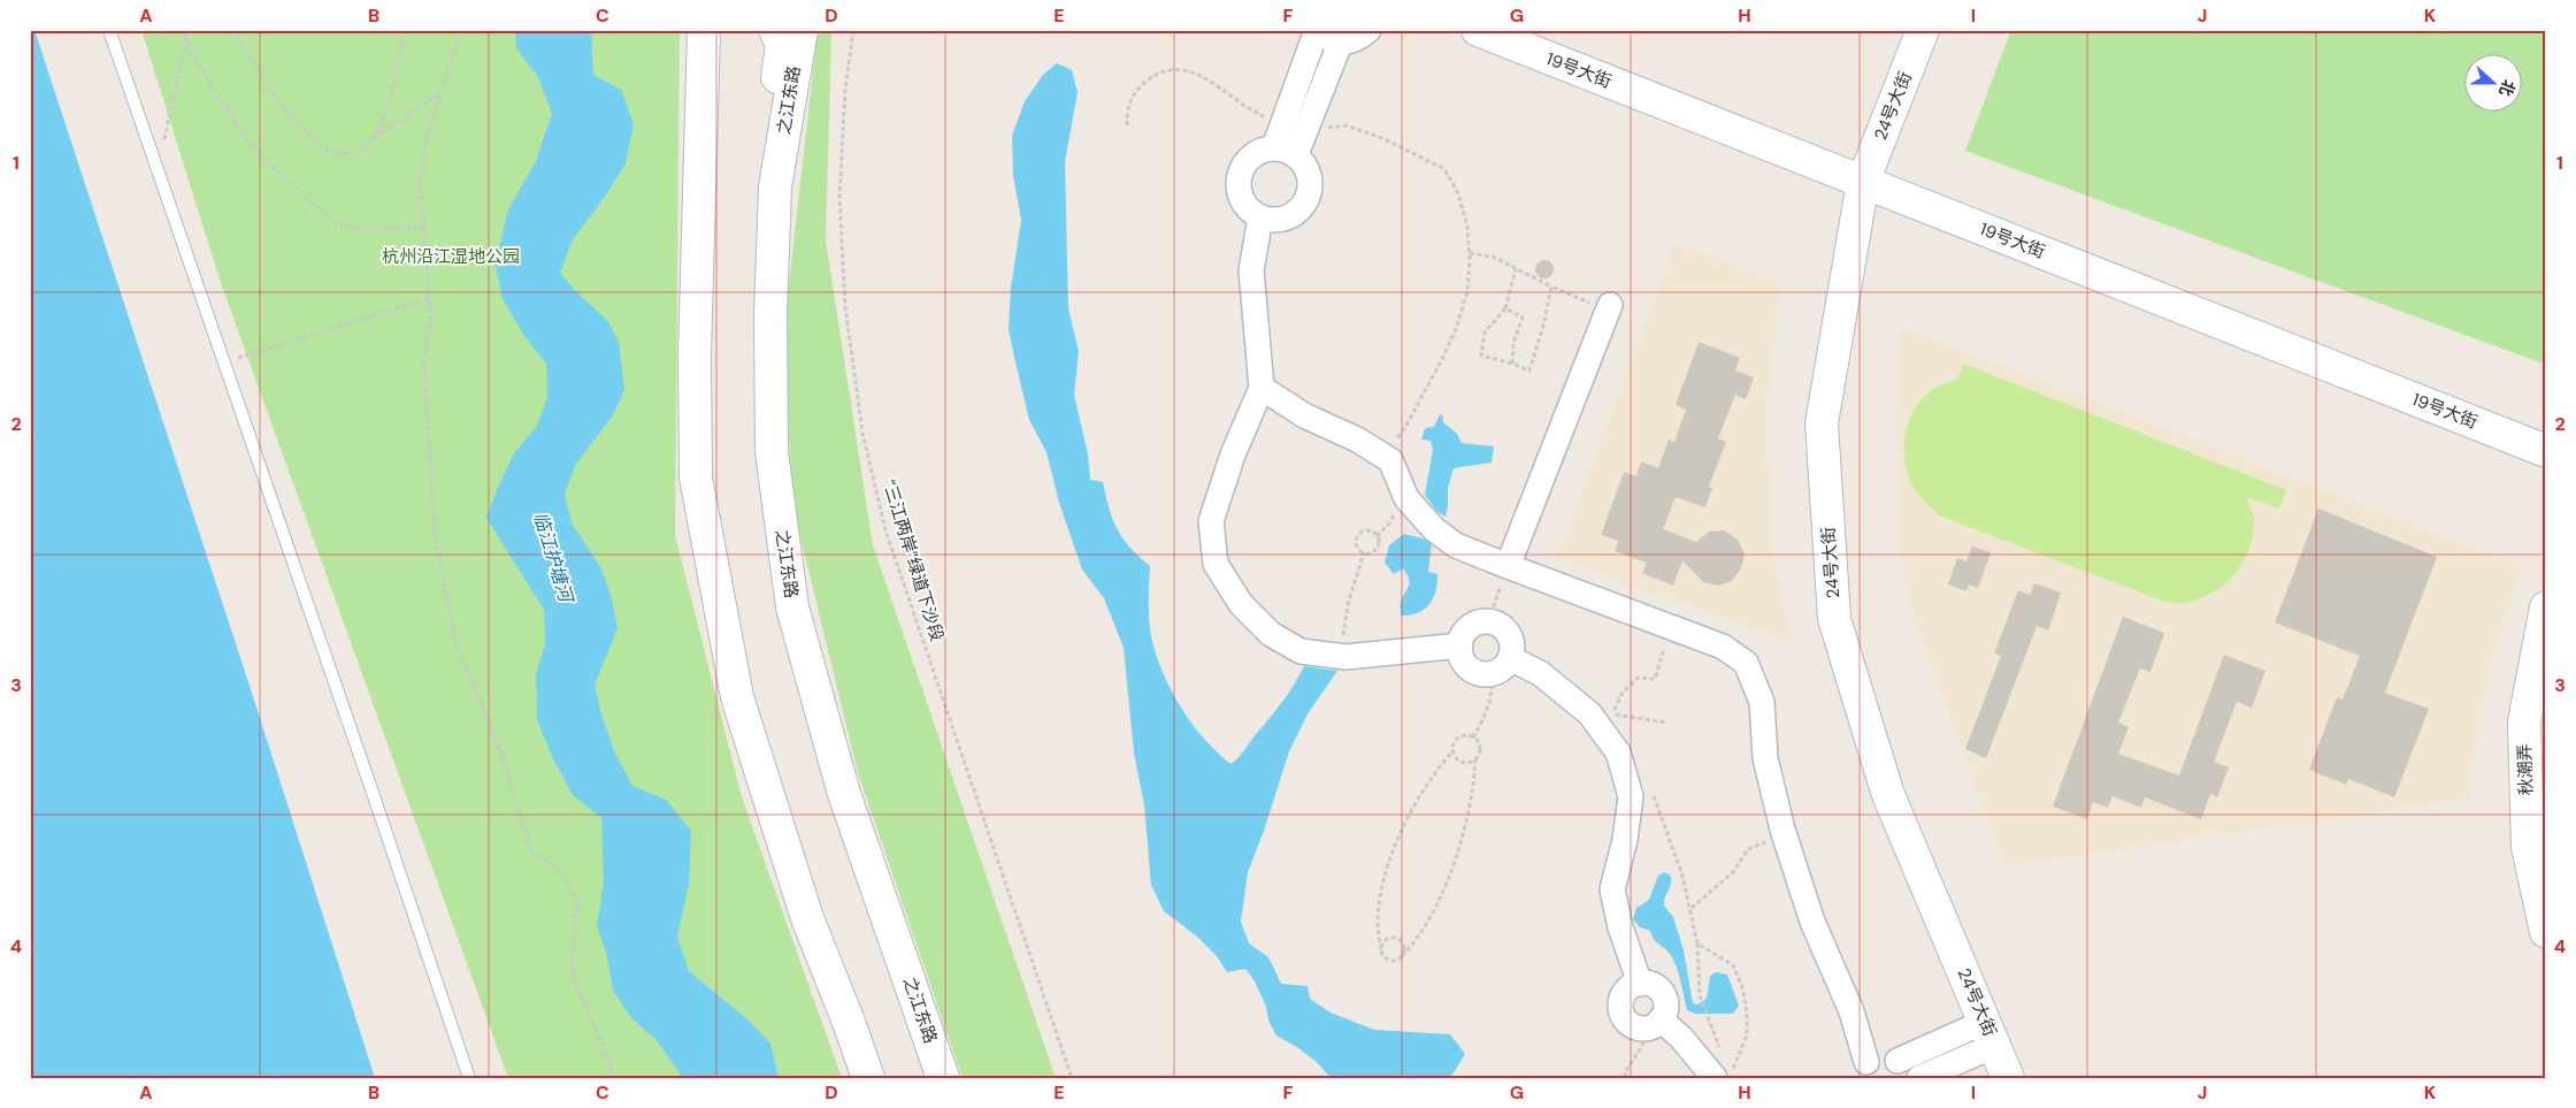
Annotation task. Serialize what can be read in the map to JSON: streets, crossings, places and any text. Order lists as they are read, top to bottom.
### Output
{
  "streets": {
    "street": [
      "19号大街",
      "之江东路",
      "24号大街",
      "秋潮弄"
    ],
    "path": ["“三江两岸”绿道下沙段"]
  },
  "crossings": [
    ["19号大街", "24号大街"]
  ],
  "water": ["临江护塘河"],
  "parks": ["杭州沿江湿地公园"],
  "north": "right",
  "grid": {
    "columns": [
      "A",
      "B",
      "C",
      "D",
      "E",
      "F",
      "G",
      "H",
      "I",
      "J",
      "K"
    ],
    "rows": [
      "1",
      "2",
      "3",
      "4"
    ]
  }
}
